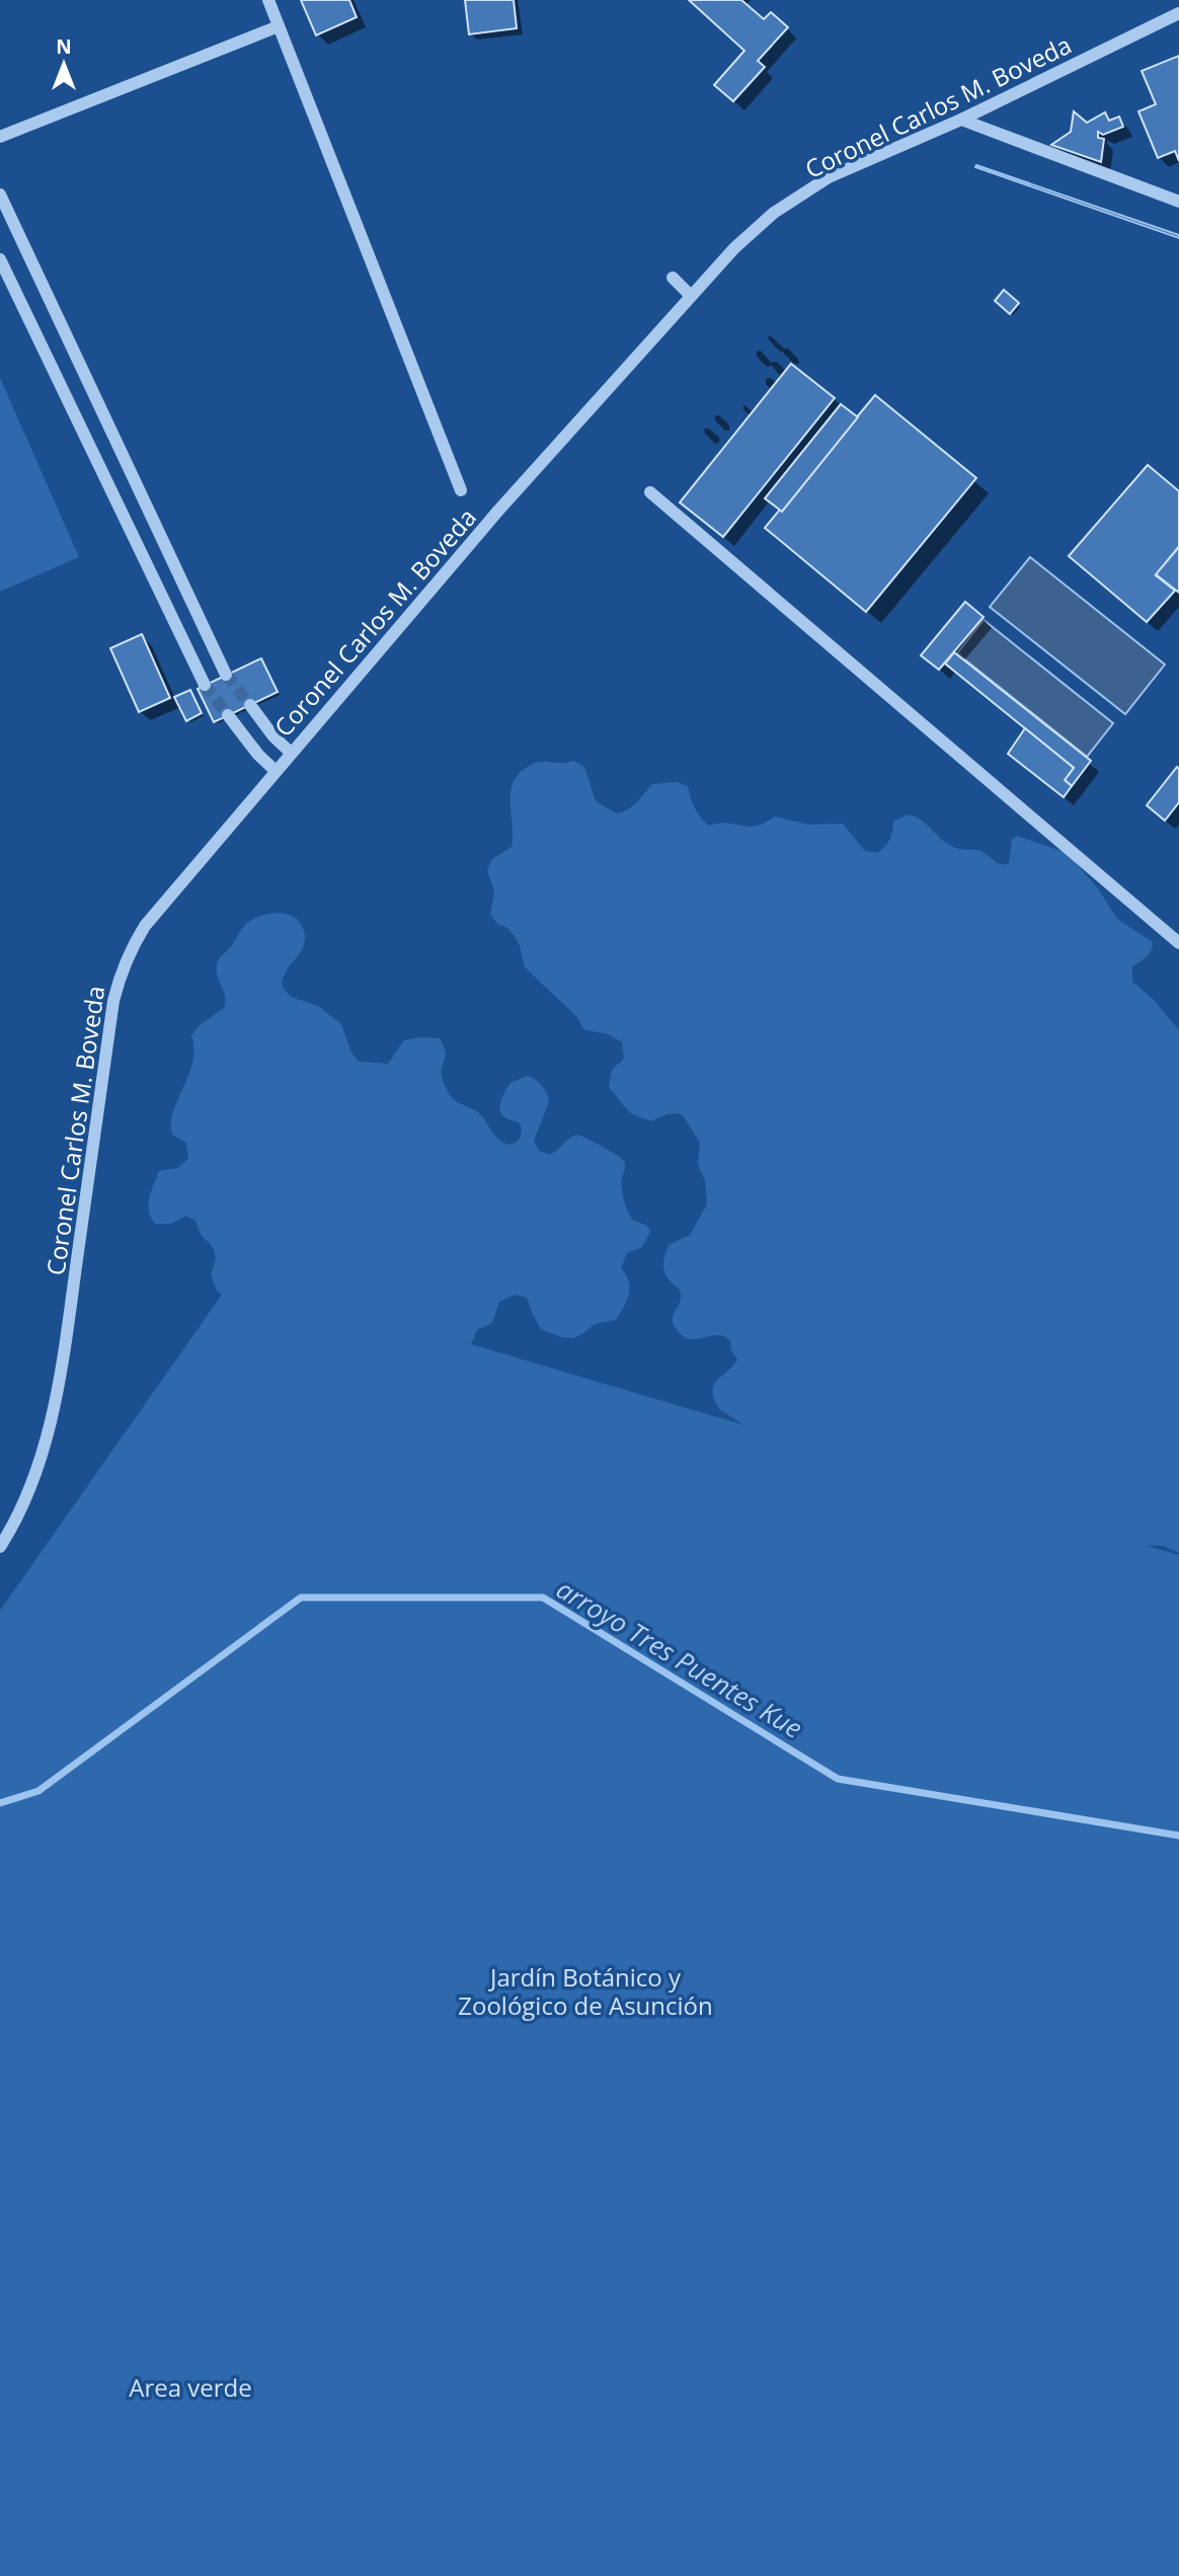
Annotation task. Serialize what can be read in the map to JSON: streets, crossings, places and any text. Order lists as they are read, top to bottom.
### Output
{
  "streets": {
    "street": ["Coronel Carlos M. Boveda"]
  },
  "water": ["arroyo Tres Puentes Kue"],
  "parks": ["Jardín Botánico y Zoológico de Asunción", "Area verde"],
  "north": "top"
}
